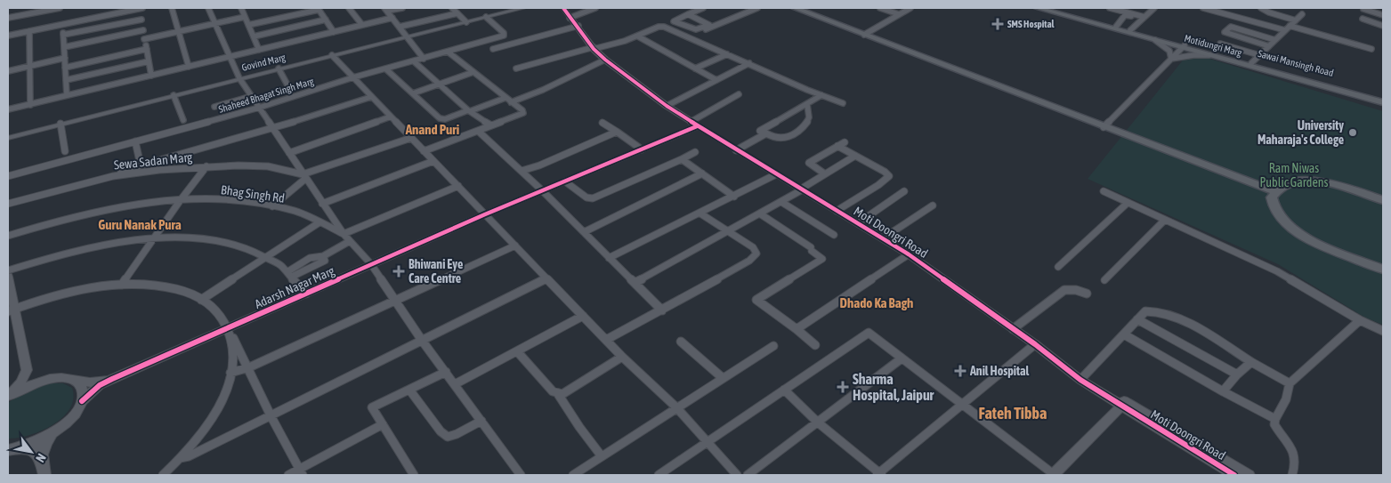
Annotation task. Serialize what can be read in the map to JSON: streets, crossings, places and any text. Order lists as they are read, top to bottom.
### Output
{
  "streets": {
    "main road": ["Motidungri Marg", "Sawai Mansingh Road"],
    "street": [
      "Govind Marg",
      "Shaheed Bhagat Singh Marg",
      "Sewa Sadan Marg",
      "Bhag Singh Rd",
      "Moti Doongri Road",
      "Adarsh Nagar Marg"
    ]
  },
  "crossings": [
    ["Motidungri Marg", "Sawai Mansingh Road"],
    ["Govind Marg", "Shaheed Bhagat Singh Marg"],
    ["Moti Doongri Road", "Adarsh Nagar Marg"]
  ],
  "districts": [
    "Anand Puri",
    "Guru Nanak Pura",
    "Dhado Ka Bagh",
    "Fateh Tibba"
  ],
  "parks": ["Ram Niwas Public Gardens"],
  "places": {
    "health": [
      "SMS Hospital",
      "Bhiwani Eye Care Centre",
      "Anil Hospital",
      "Sharma Hospital, Jaipur"
    ],
    "other": ["University Maharaja's College"]
  },
  "north": "bottom right"
}
